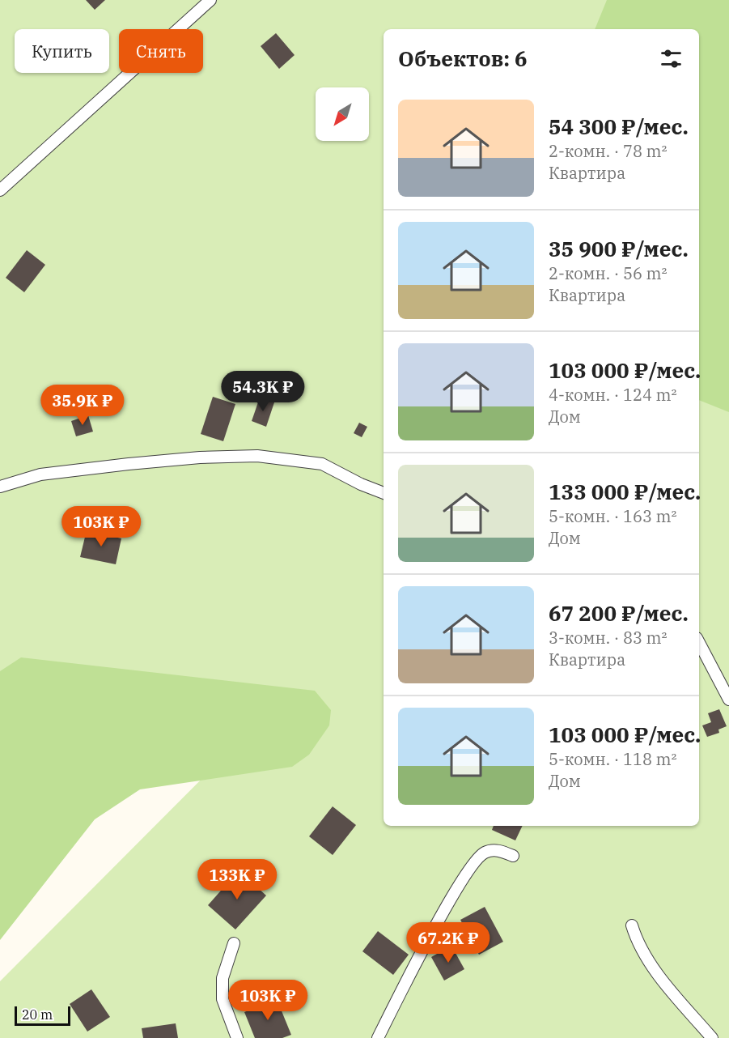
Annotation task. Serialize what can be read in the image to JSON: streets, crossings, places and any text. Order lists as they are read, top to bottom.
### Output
{
  "scale_bar": "20 m",
  "north": "bottom left",
  "page": {
    "chip": ["Купить", "Снять"],
    "heading": "Объектов: 6",
    "list": [
      {
        "name": "54 300 ₽/мес.",
        "note": "2-комн. · 78 m² · Квартира"
      },
      {
        "name": "35 900 ₽/мес.",
        "note": "2-комн. · 56 m² · Квартира"
      },
      {
        "name": "103 000 ₽/мес.",
        "note": "4-комн. · 124 m² · Дом"
      },
      {
        "name": "133 000 ₽/мес.",
        "note": "5-комн. · 163 m² · Дом"
      },
      {
        "name": "67 200 ₽/мес.",
        "note": "3-комн. · 83 m² · Квартира"
      },
      {
        "name": "103 000 ₽/мес.",
        "note": "5-комн. · 118 m² · Дом"
      }
    ],
    "price": [
      "54.3K ₽",
      "35.9K ₽",
      "103K ₽",
      "133K ₽",
      "67.2K ₽",
      "103K ₽"
    ],
    "scale": "20 m"
  }
}
